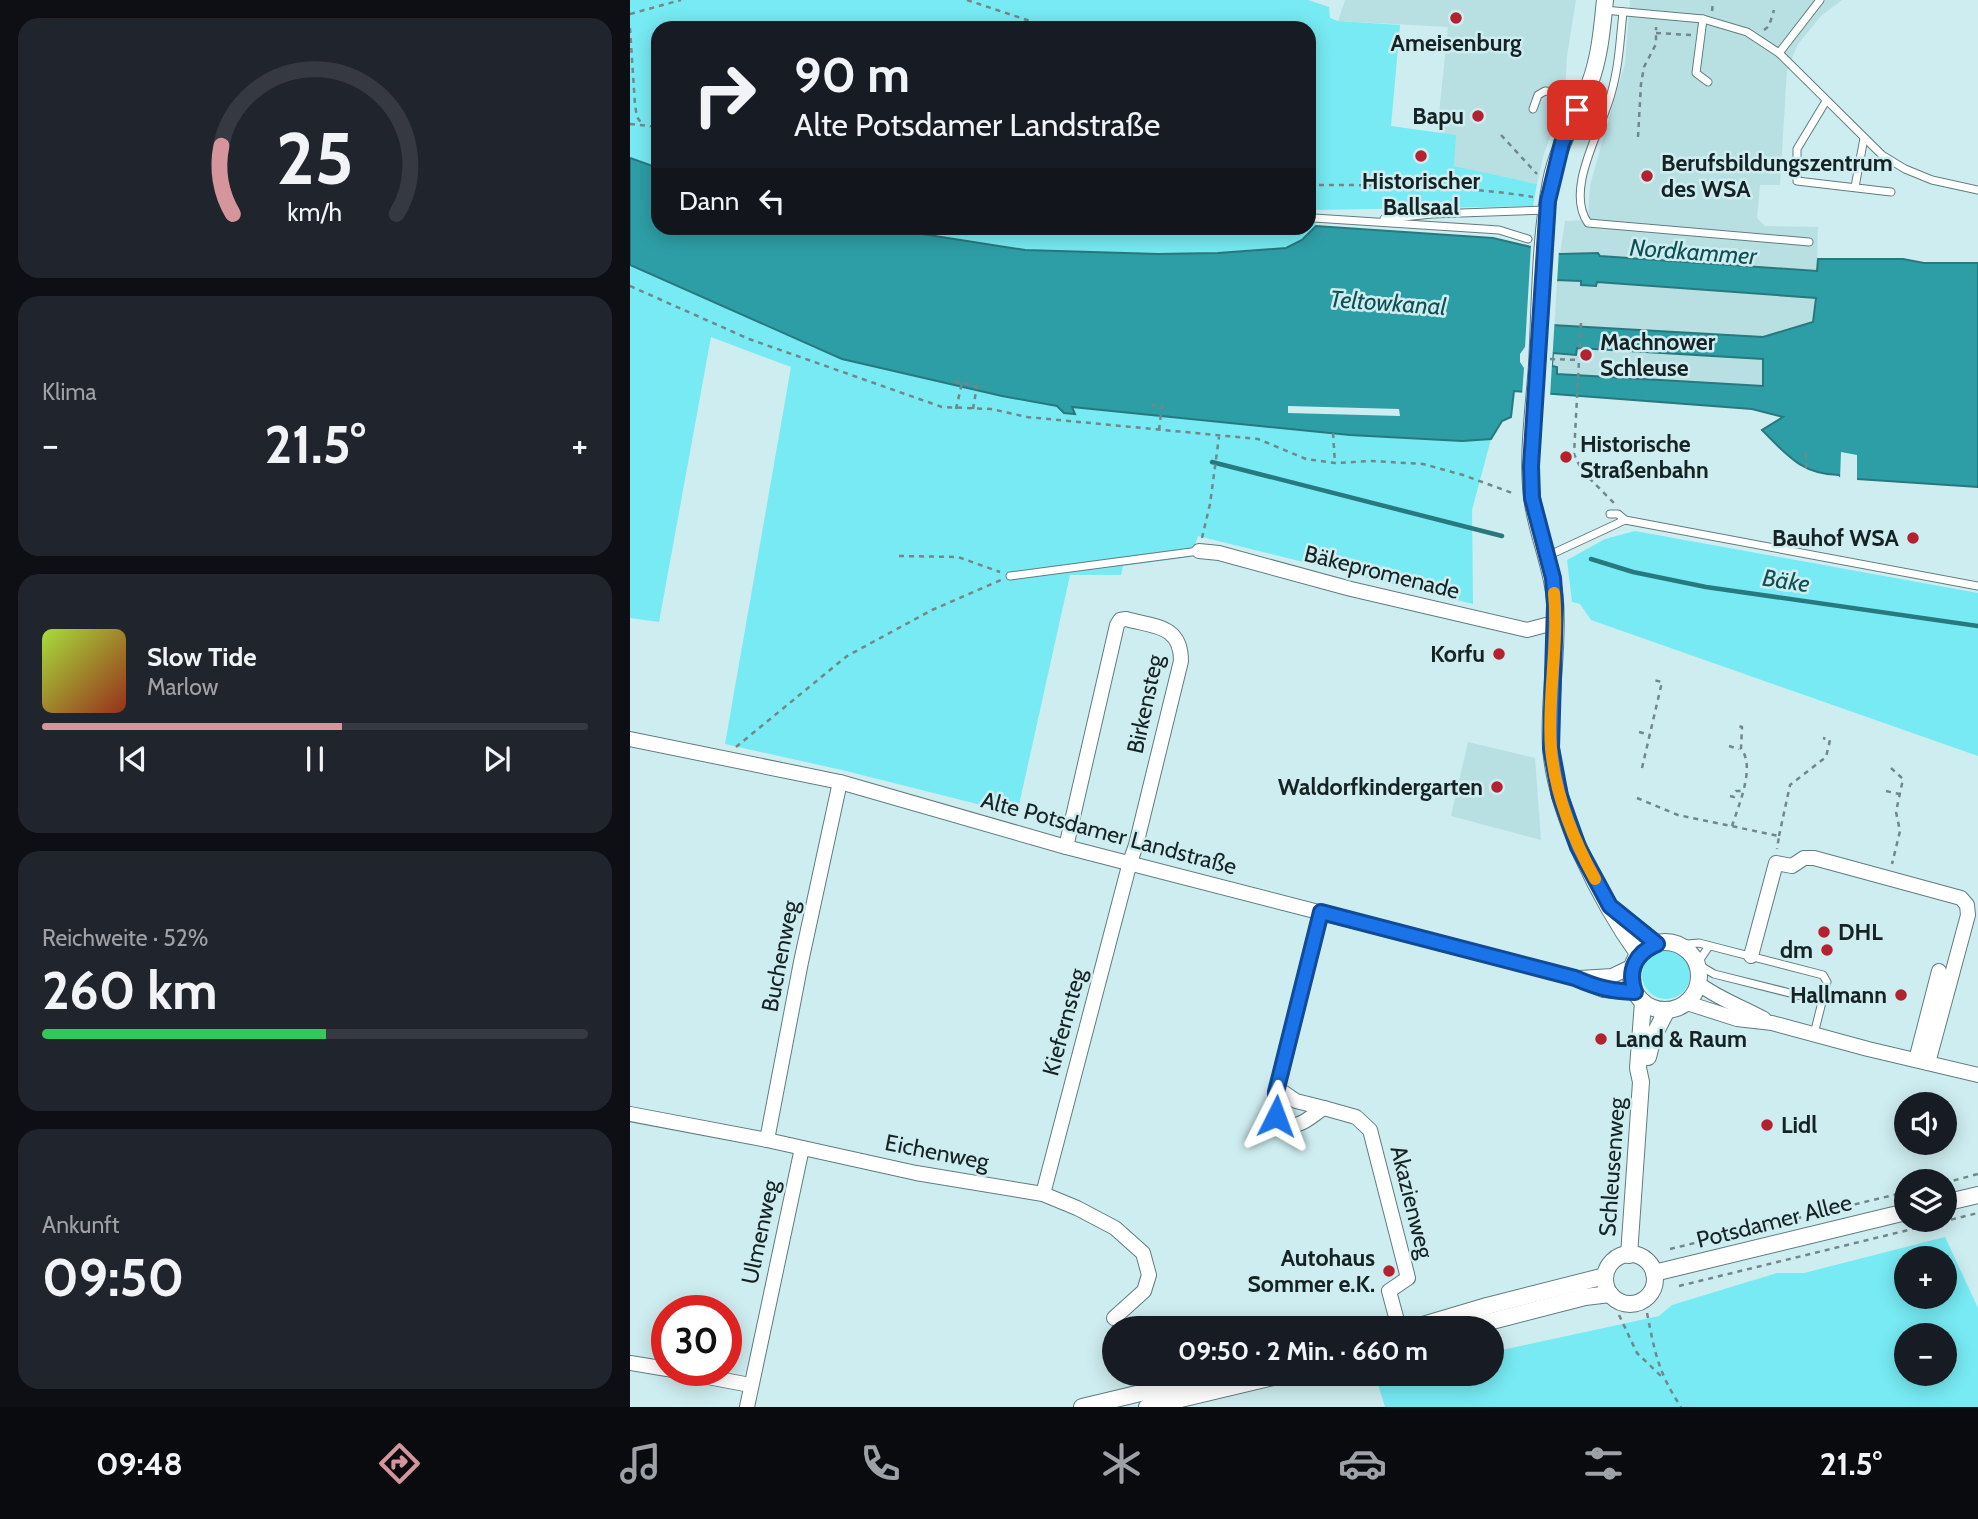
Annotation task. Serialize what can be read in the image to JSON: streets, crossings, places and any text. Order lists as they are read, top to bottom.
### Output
{
  "streets": {
    "street": [
      "Bäkepromenade",
      "Birkensteg",
      "Alte Potsdamer Landstraße",
      "Buchenweg",
      "Kiefernsteg",
      "Eichenweg",
      "Schleusenweg",
      "Akazienweg",
      "Potsdamer Allee",
      "Ulmenweg"
    ]
  },
  "crossings": [
    ["Birkensteg", "Alte Potsdamer Landstraße"],
    ["Birkensteg", "Kiefernsteg"],
    ["Alte Potsdamer Landstraße", "Buchenweg"],
    ["Alte Potsdamer Landstraße", "Kiefernsteg"],
    ["Alte Potsdamer Landstraße", "Schleusenweg"],
    ["Buchenweg", "Eichenweg"],
    ["Kiefernsteg", "Eichenweg"],
    ["Eichenweg", "Ulmenweg"],
    ["Schleusenweg", "Potsdamer Allee"]
  ],
  "water": ["Nordkammer", "Teltowkanal", "Bäke"],
  "places": [
    "Ameisenburg",
    "Bapu",
    "Historischer Ballsaal",
    "Berufsbildungszentrum des WSA",
    "Machnower Schleuse",
    "Historische Straßenbahn",
    "Bauhof WSA",
    "Korfu",
    "Waldorfkindergarten",
    "DHL",
    "dm",
    "Hallmann",
    "Land & Raum",
    "Lidl",
    "Autohaus Sommer e.K."
  ],
  "page": {
    "turn": ["90 m", "Alte Potsdamer Landstraße"],
    "then": "Dann",
    "tile": [
      "Klima",
      ["Reichweite · 52%", "260 km"],
      ["Ankunft", "09:50"]
    ],
    "heat": ["−", "21.5°", "+"],
    "song": ["Slow Tide", "Marlow"],
    "map_buttons": ["+", "−"],
    "limit": "30",
    "trip": "09:50 · 2 Min. · 660 m",
    "tabs": ["09:48", "21.5°"],
    "gauge": ["25", "km/h"]
  }
}
